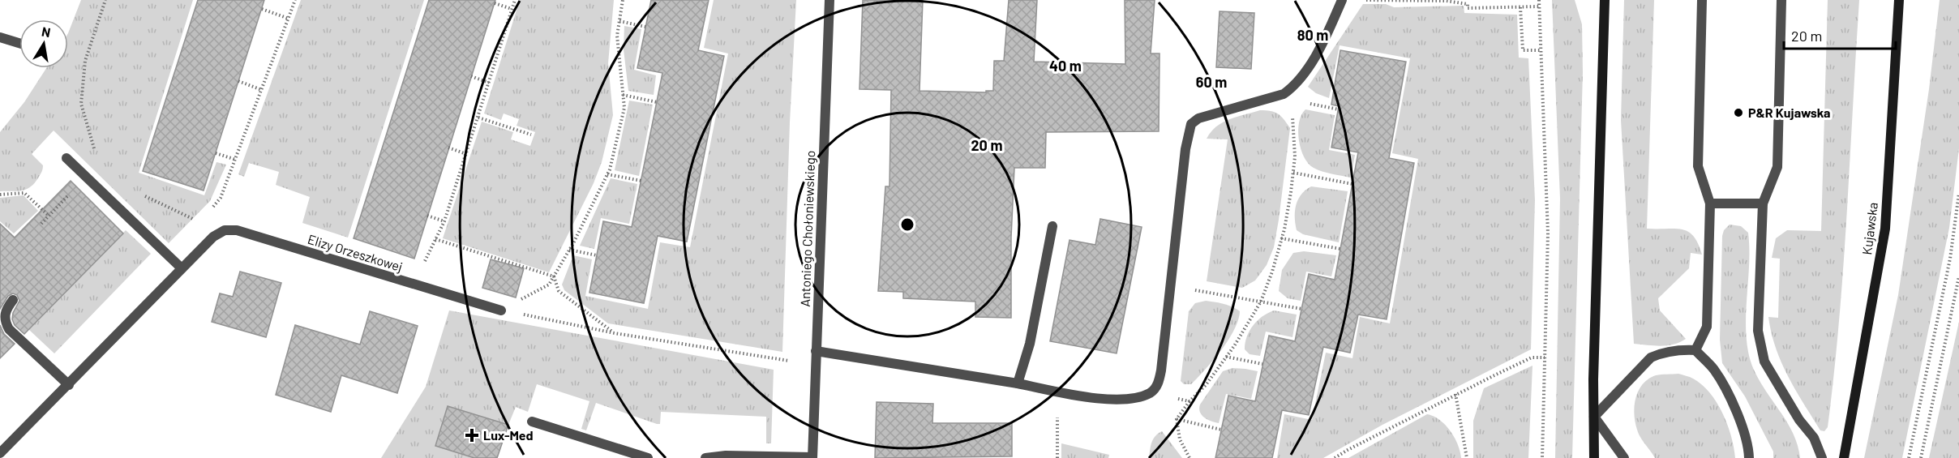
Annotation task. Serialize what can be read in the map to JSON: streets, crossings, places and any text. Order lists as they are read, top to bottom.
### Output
{
  "streets": {
    "main road": ["Kujawska"],
    "street": ["Antoniego Chołoniewskiego", "Elizy Orzeszkowej"]
  },
  "places": {
    "other": ["P&R Kujawska"],
    "health": ["Lux-Med"]
  },
  "scale_bar": "20 m",
  "north": "top",
  "rings": [
    "80 m",
    "40 m",
    "60 m",
    "20 m"
  ]
}
